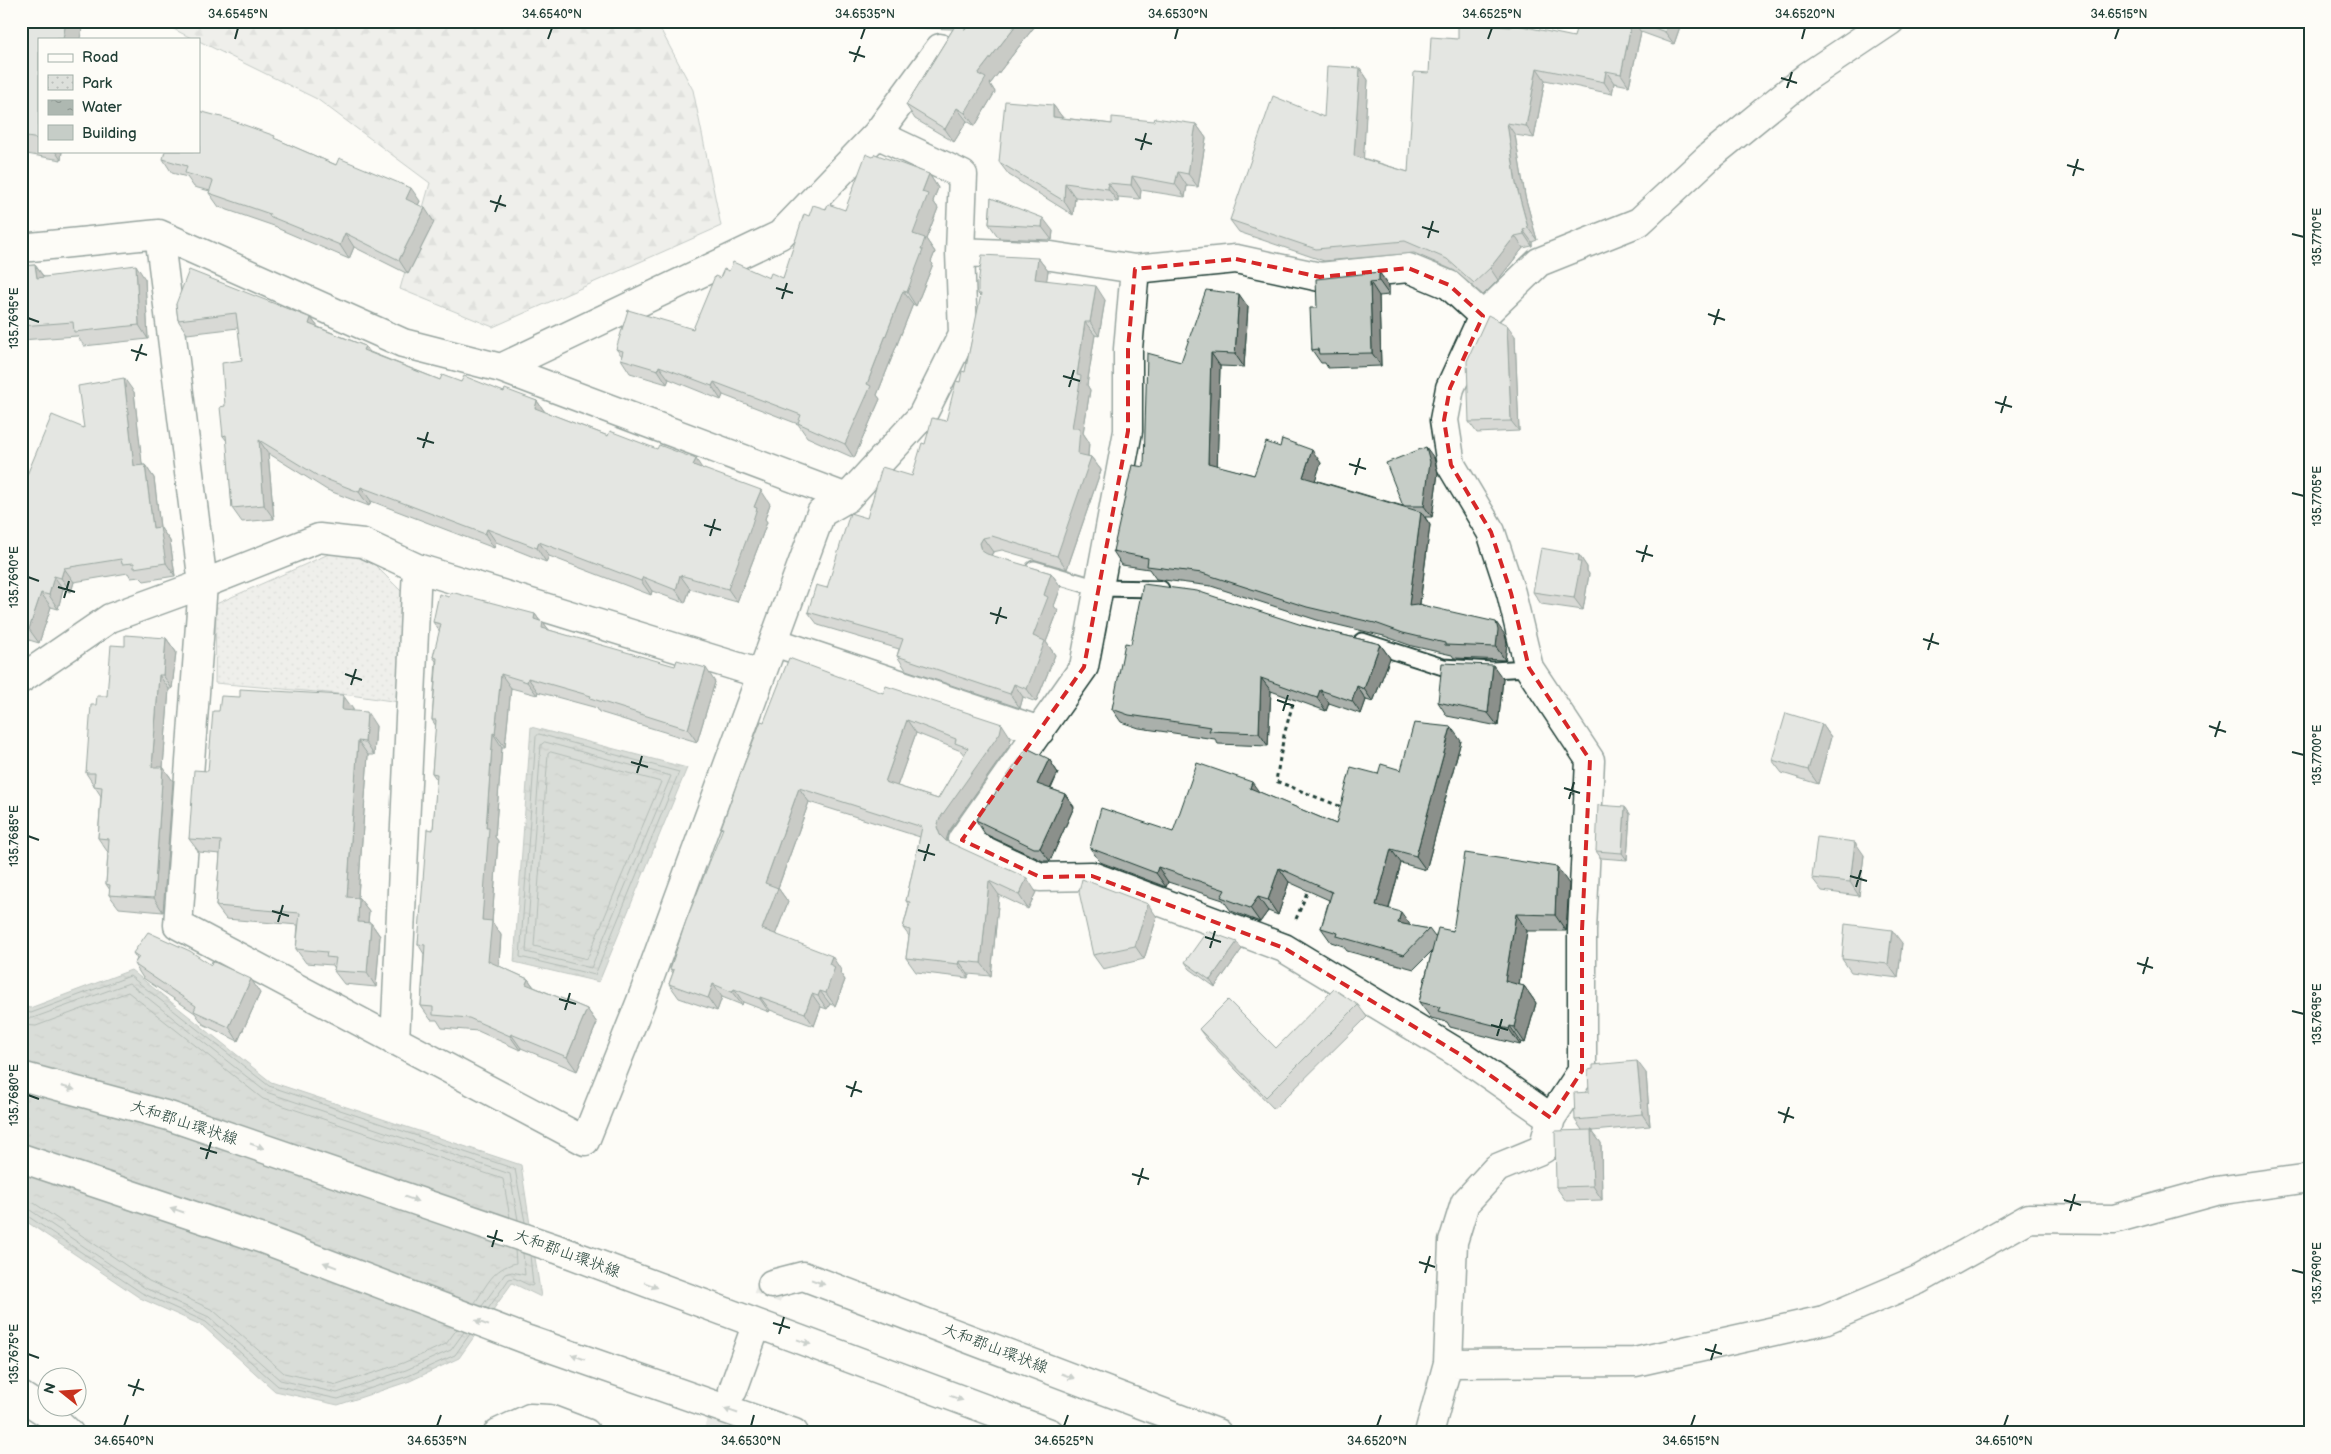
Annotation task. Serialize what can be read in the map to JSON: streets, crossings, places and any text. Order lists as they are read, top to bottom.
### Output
{
  "streets": {
    "street": ["大和郡山環状線"]
  },
  "legend": [
    "Road",
    "Park",
    "Water",
    "Building"
  ],
  "north": "left",
  "coordinates": [
    "34.6545°N",
    "34.6540°N",
    "34.6535°N",
    "34.6530°N",
    "34.6525°N",
    "34.6520°N",
    "34.6515°N",
    "135.7710°E",
    "135.7695°E",
    "135.7705°E",
    "135.7690°E",
    "135.7700°E",
    "135.7685°E",
    "135.7680°E",
    "135.7675°E",
    "34.6510°N"
  ]
}
